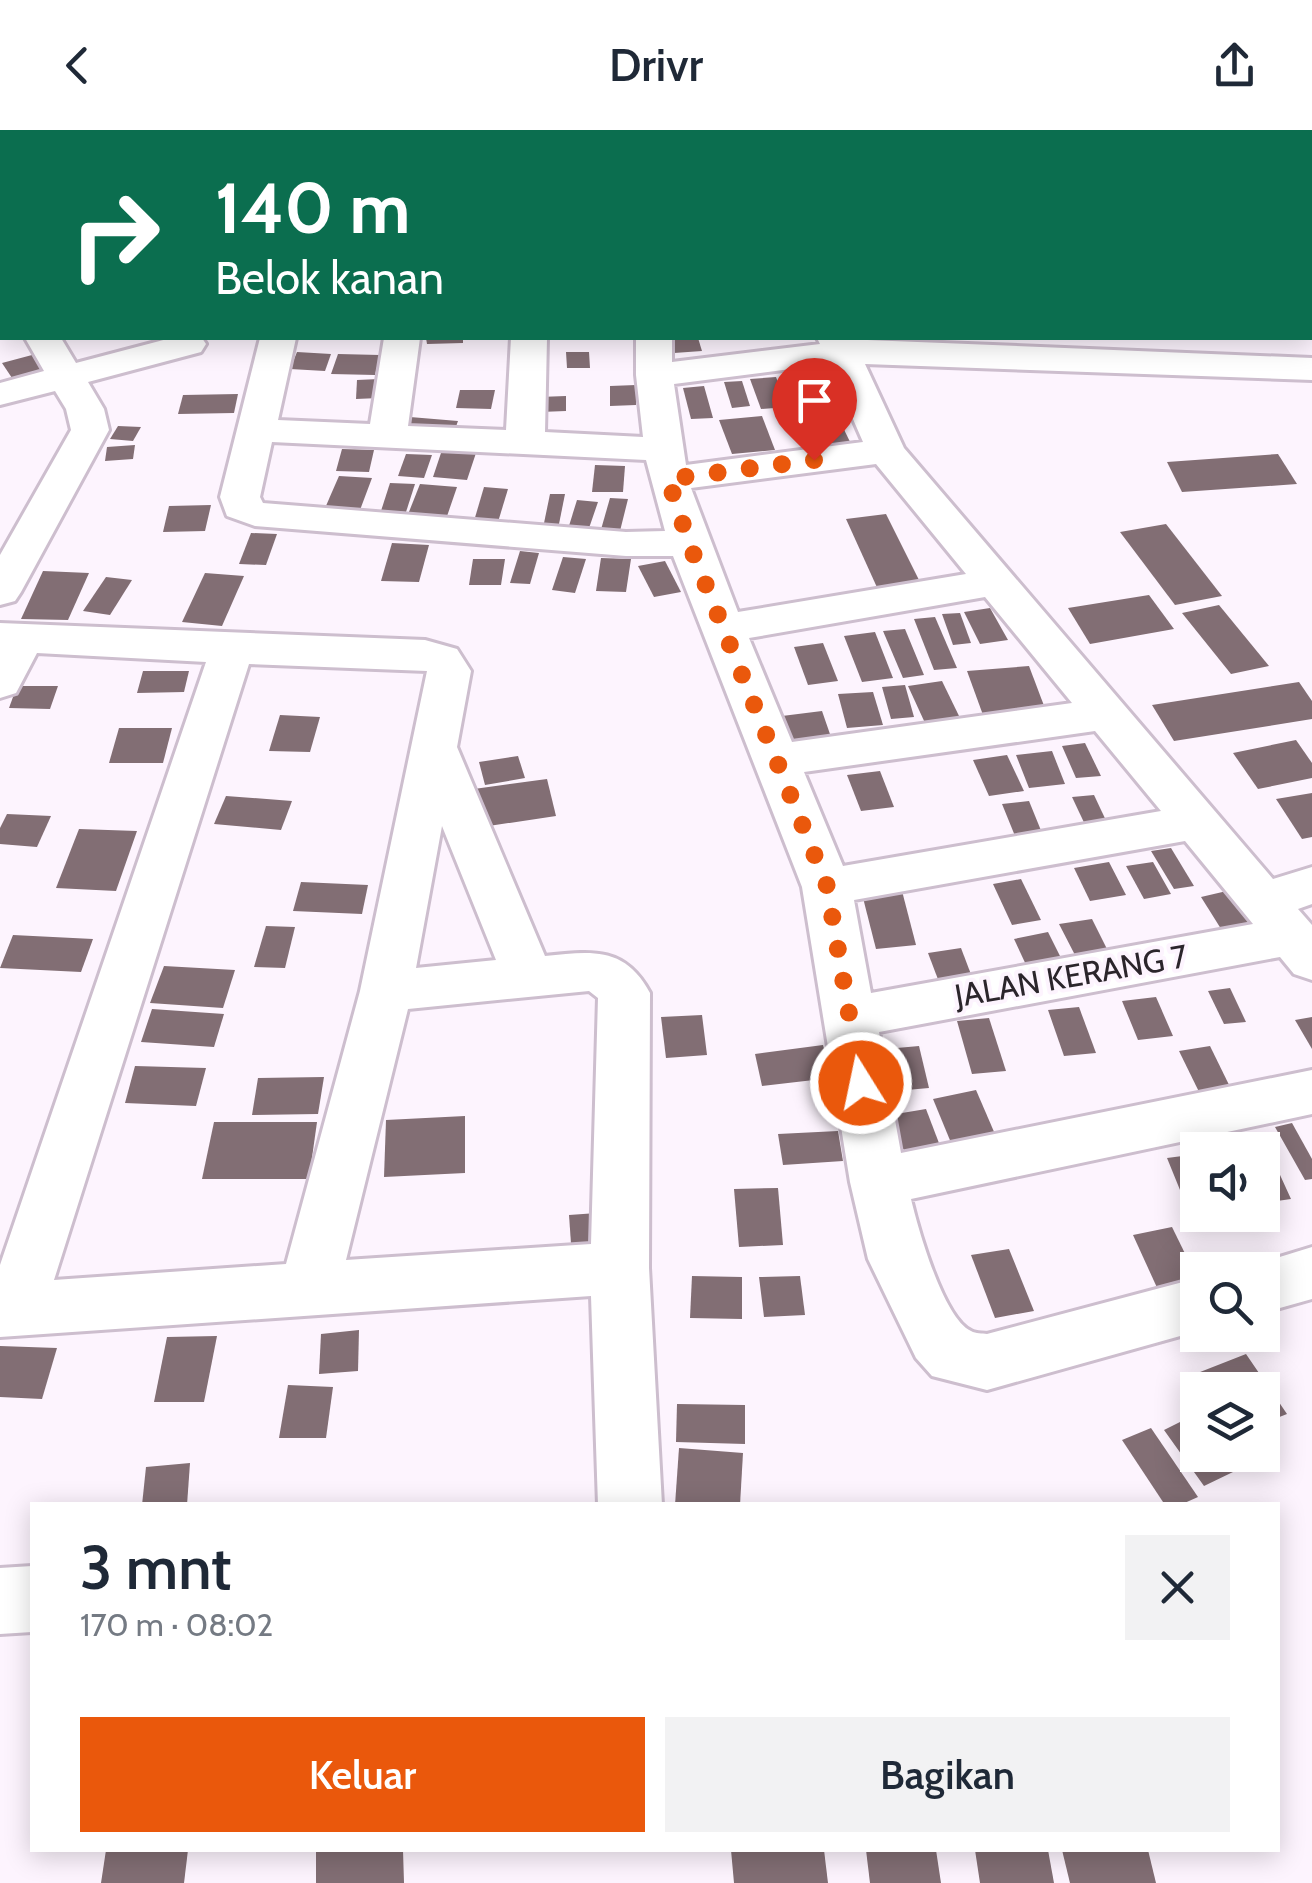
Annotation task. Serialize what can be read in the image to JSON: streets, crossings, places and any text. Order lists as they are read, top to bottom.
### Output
{
  "streets": {
    "street": ["JALAN KERANG 7"]
  },
  "page": {
    "header": "Drivr",
    "turn": ["140 m", "Belok kanan"],
    "heading": ["3 mnt", "170 m · 08:02"],
    "buttons": ["Keluar", "Bagikan"]
  }
}
